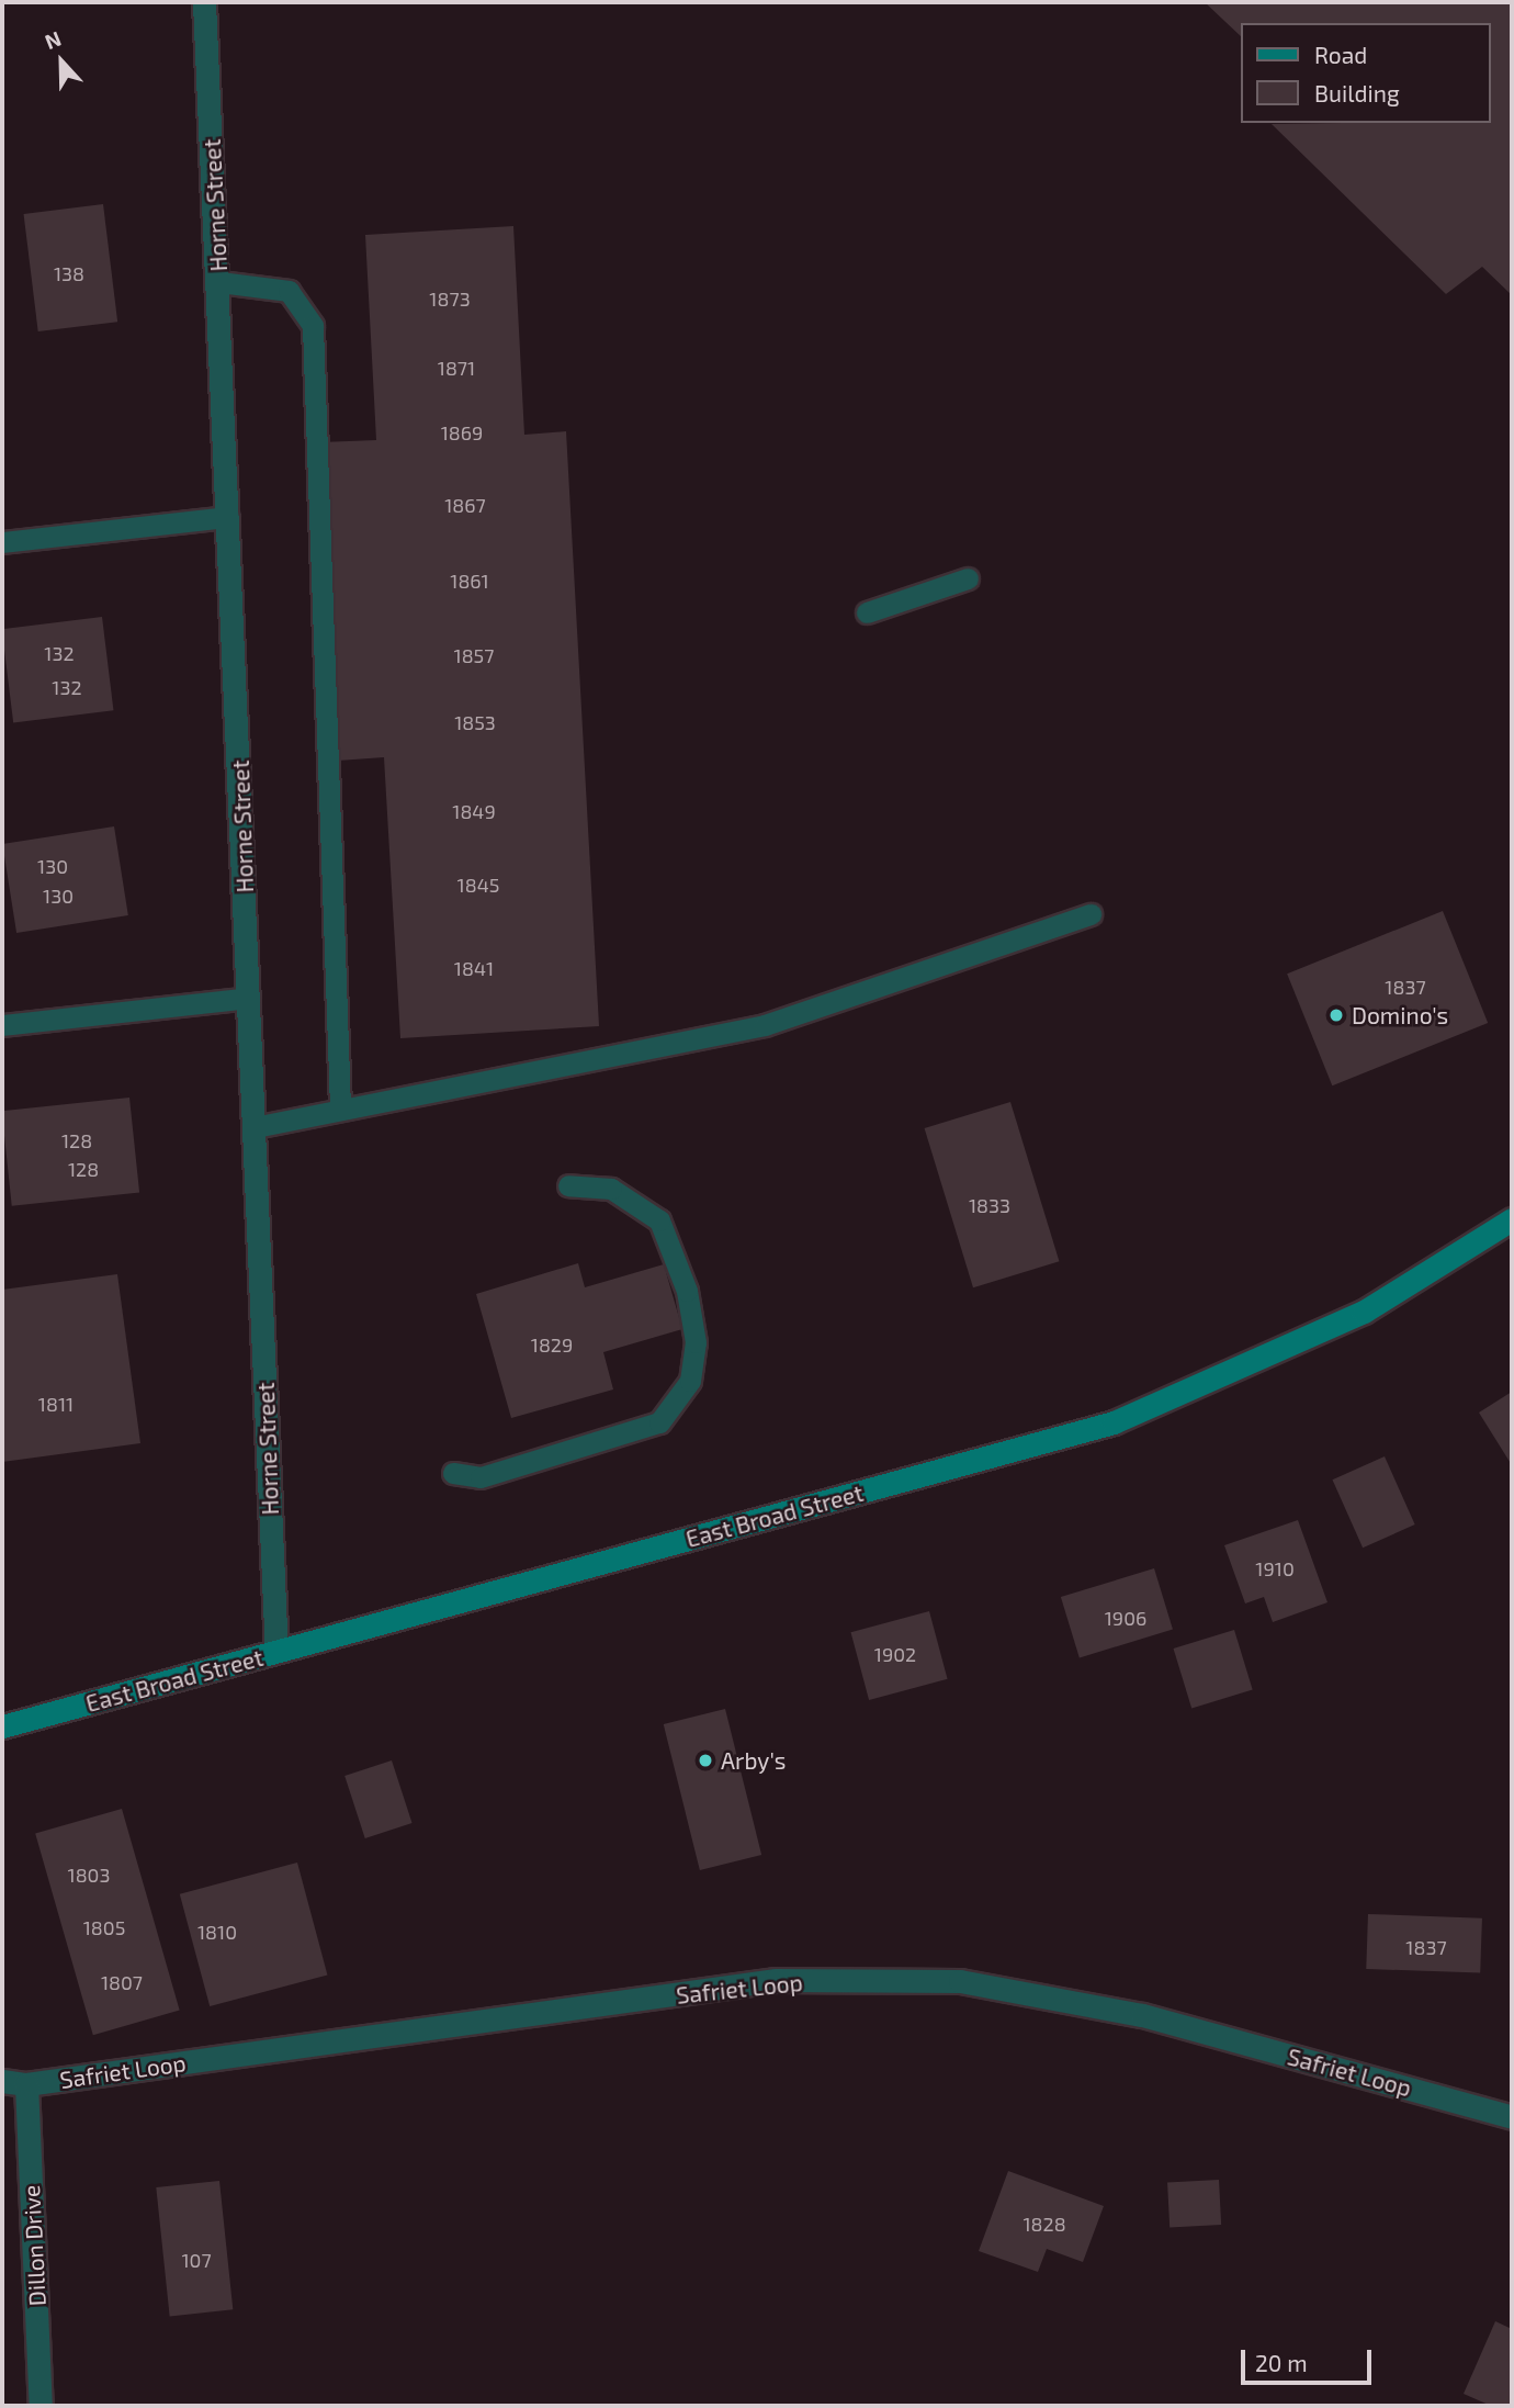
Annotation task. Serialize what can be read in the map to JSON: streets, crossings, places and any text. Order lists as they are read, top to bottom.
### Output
{
  "streets": {
    "main road": ["East Broad Street"],
    "street": ["Horne Street", "Safriet Loop", "Dillon Drive"]
  },
  "crossings": [
    ["Horne Street", "East Broad Street"],
    ["Safriet Loop", "Dillon Drive"]
  ],
  "places": ["Domino's", "Arby's"],
  "house_numbers": [
    "138",
    "1873",
    "1871",
    "1869",
    "1867",
    "1861",
    "132",
    "1857",
    "132",
    "1853",
    "1849",
    "130",
    "1845",
    "130",
    "1841",
    "1837",
    "128",
    "128",
    "1833",
    "1829",
    "1811",
    "1910",
    "1906",
    "1902",
    "1803",
    "1805",
    "1810",
    "1837",
    "1807",
    "1828",
    "107"
  ],
  "legend": ["Road", "Building"],
  "scale_bar": "20 m",
  "north": "top"
}
